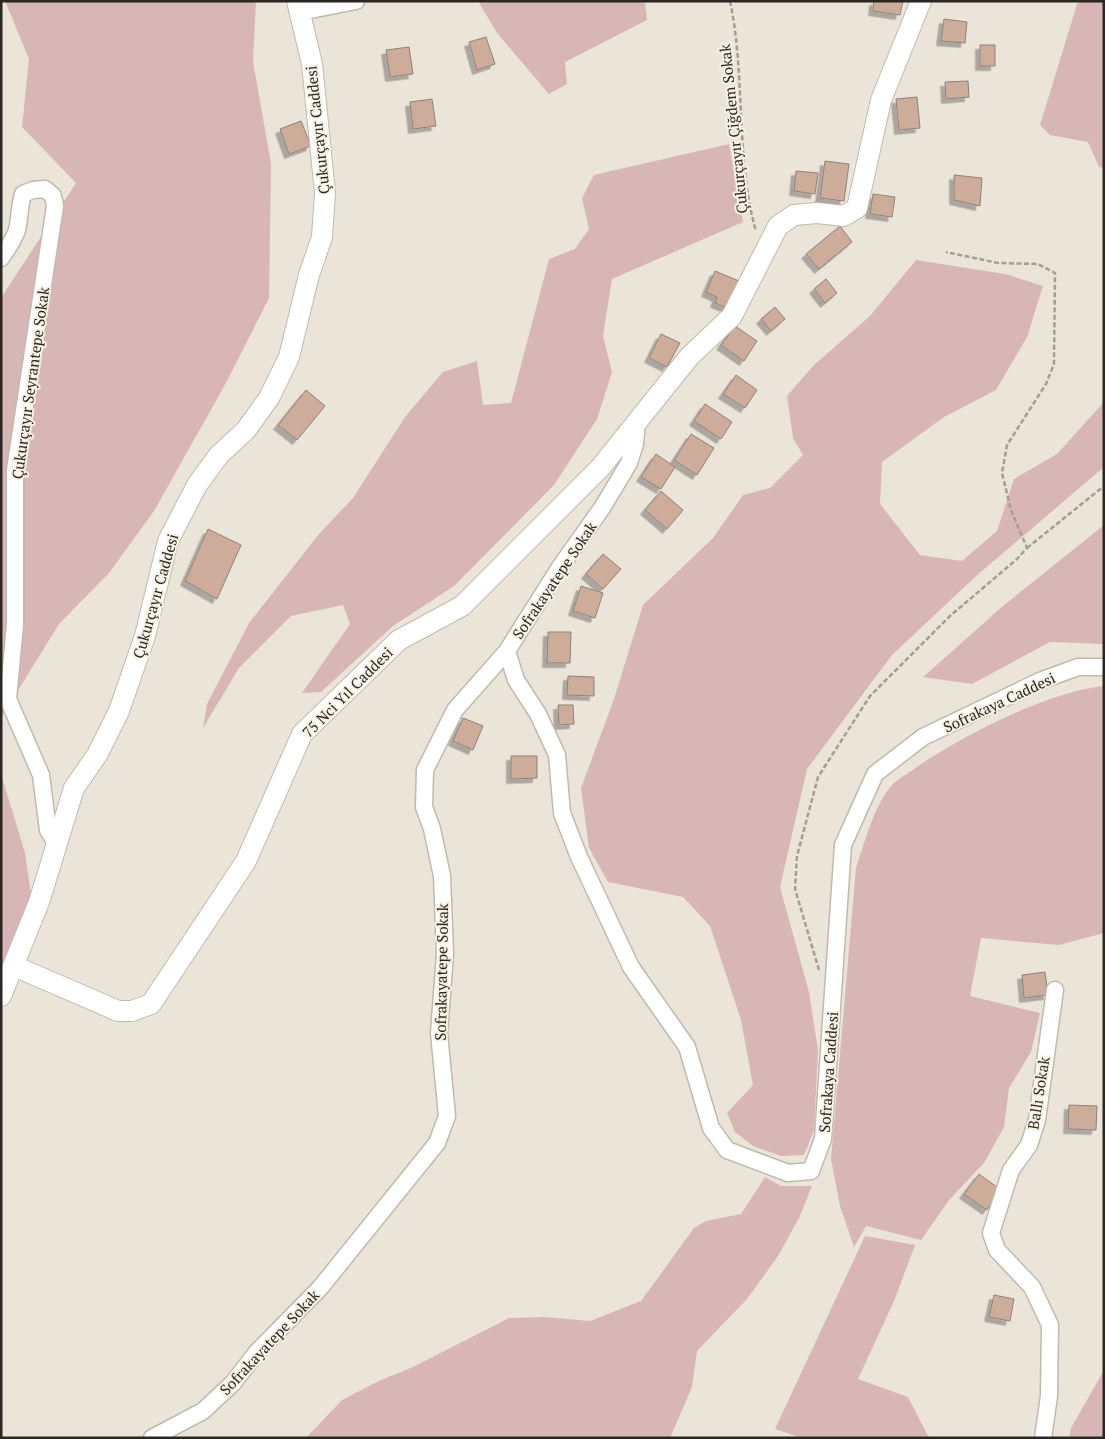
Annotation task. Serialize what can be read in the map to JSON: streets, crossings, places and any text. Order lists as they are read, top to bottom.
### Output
{
  "streets": {
    "street": [
      "Çukurçayır Caddesi",
      "Çukurçayır Seyrantepe Sokak",
      "Sofrakayatepe Sokak",
      "75 Nci Yıl Caddesi",
      "Sofrakaya Caddesi",
      "Ballı Sokak"
    ],
    "path": ["Çukurçayır Çiğdem Sokak"]
  },
  "crossings": [
    ["Çukurçayır Çiğdem Sokak", "75 Nci Yıl Caddesi"],
    ["Çukurçayır Caddesi", "Çukurçayır Seyrantepe Sokak"],
    ["Çukurçayır Caddesi", "75 Nci Yıl Caddesi"],
    ["Sofrakayatepe Sokak", "75 Nci Yıl Caddesi"],
    ["Sofrakayatepe Sokak", "Sofrakaya Caddesi"]
  ]
}
